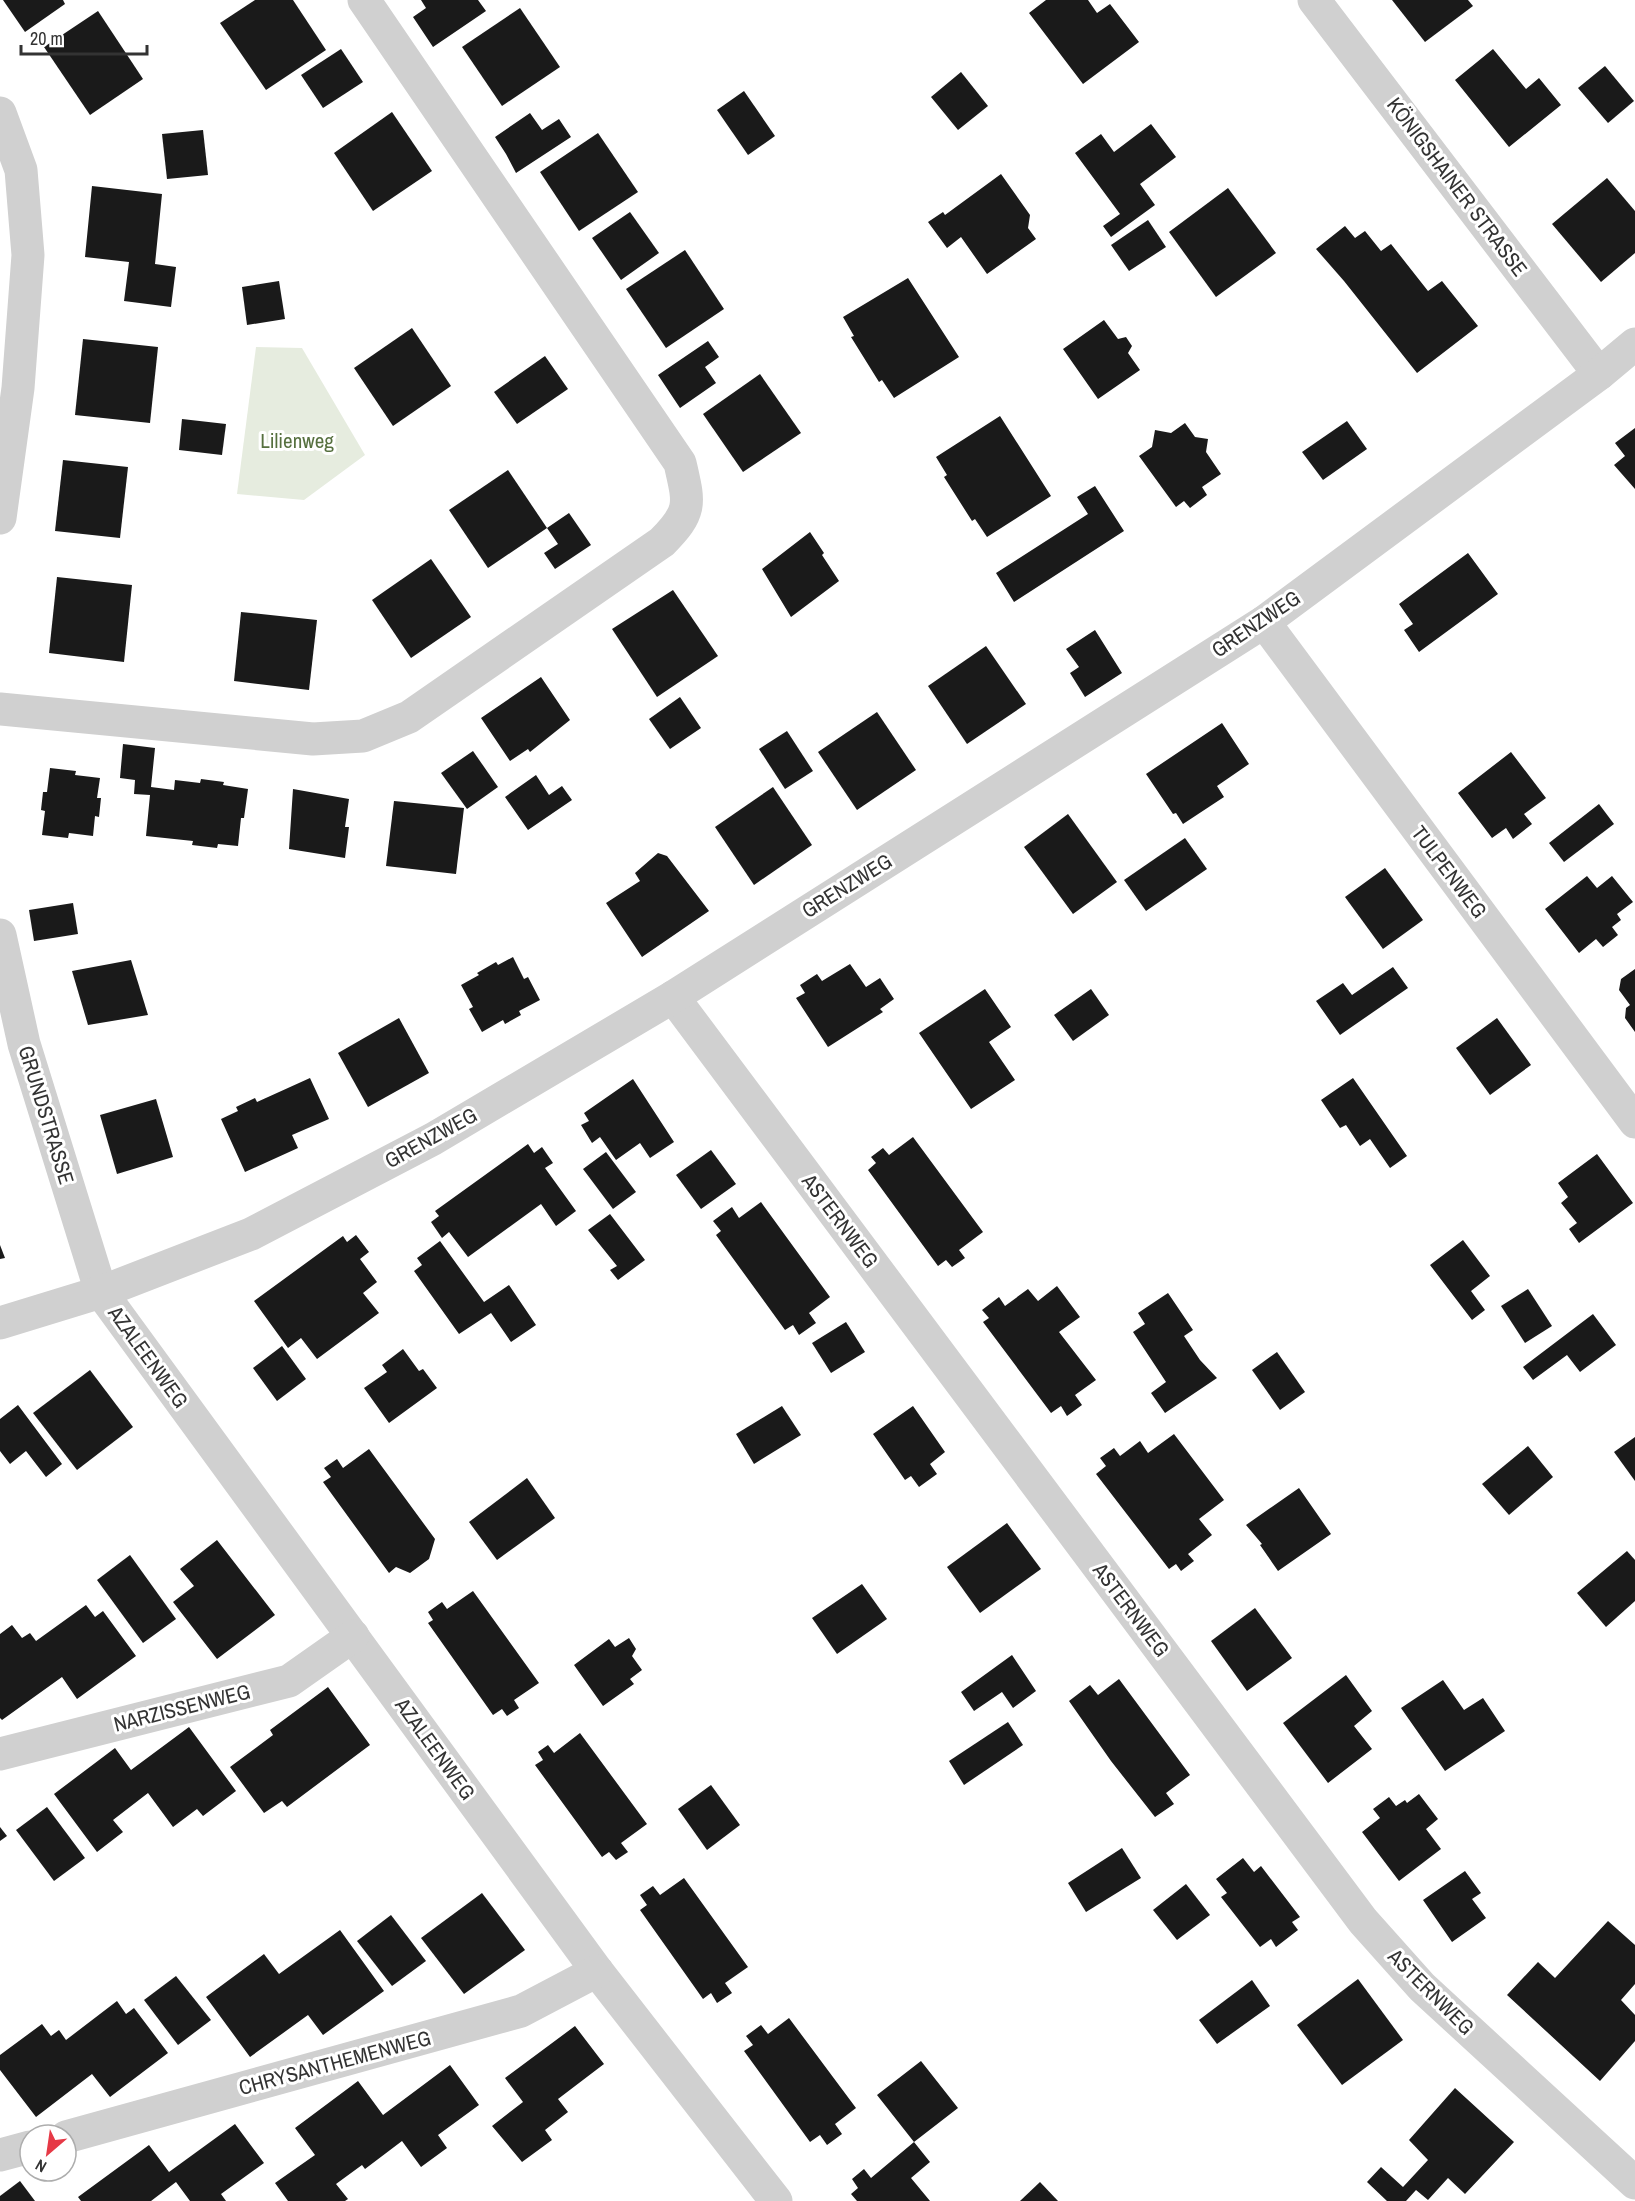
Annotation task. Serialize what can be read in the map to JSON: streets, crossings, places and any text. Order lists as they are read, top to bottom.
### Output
{
  "streets": {
    "street": [
      "KÖNIGSHAINER STRASSE",
      "GRENZWEG",
      "TULPENWEG",
      "GRUNDSTRASSE",
      "ASTERNWEG",
      "AZALEENWEG",
      "NARZISSENWEG",
      "CHRYSANTHEMENWEG"
    ]
  },
  "crossings": [
    ["KÖNIGSHAINER STRASSE", "GRENZWEG"],
    ["GRENZWEG", "TULPENWEG"],
    ["GRENZWEG", "GRUNDSTRASSE"],
    ["GRENZWEG", "ASTERNWEG"],
    ["GRENZWEG", "AZALEENWEG"],
    ["GRUNDSTRASSE", "AZALEENWEG"],
    ["AZALEENWEG", "NARZISSENWEG"],
    ["AZALEENWEG", "CHRYSANTHEMENWEG"]
  ],
  "parks": ["Lilienweg"],
  "scale_bar": "20 m",
  "north": "bottom left"
}
